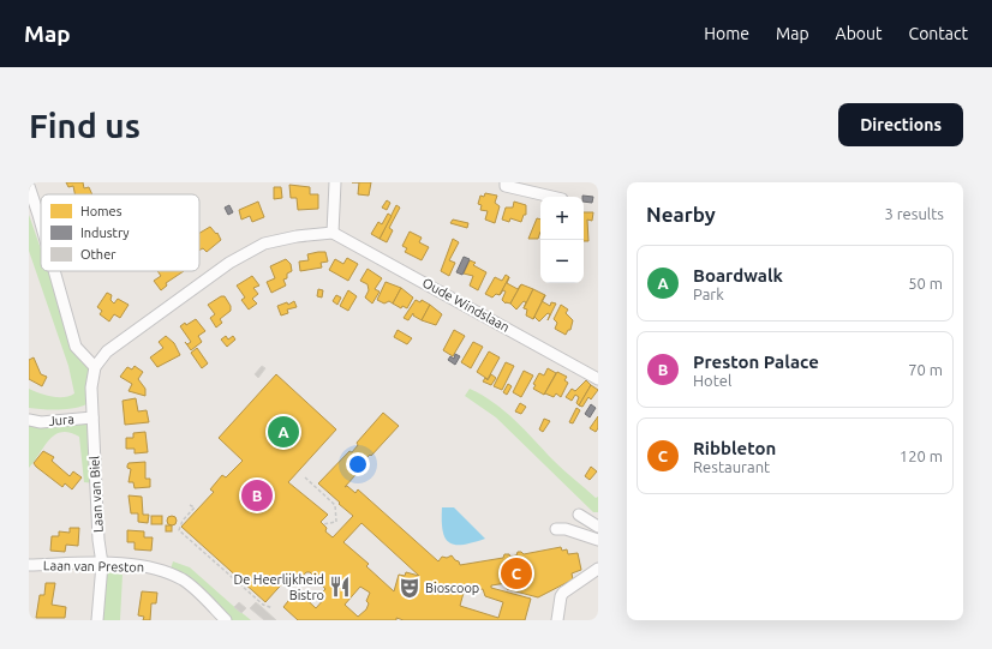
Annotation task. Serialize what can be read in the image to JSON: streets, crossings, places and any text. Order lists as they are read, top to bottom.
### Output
{
  "streets": {
    "street": [
      "Oude Windslaan",
      "Jura",
      "Laan van Biel",
      "Laan van Preston"
    ]
  },
  "crossings": [
    ["Jura", "Laan van Biel"],
    ["Laan van Biel", "Laan van Preston"]
  ],
  "places": {
    "restaurant": ["De Heerlijkheid Bistro"],
    "theatre": ["Bioscoop"]
  },
  "legend": ["Homes", "Industry", "Other"],
  "page": {
    "header": "Map",
    "nav": [
      "Home",
      "Map",
      "About",
      "Contact"
    ],
    "buttons": "Directions",
    "title": "Find us",
    "heading": ["Nearby", "3 results"],
    "map_buttons": ["+", "−"],
    "list": [
      {
        "mark": "A",
        "name": "Boardwalk",
        "note": "Park",
        "value": "50 m"
      },
      {
        "mark": "B",
        "name": "Preston Palace",
        "note": "Hotel",
        "value": "70 m"
      },
      {
        "mark": "C",
        "name": "Ribbleton",
        "note": "Restaurant",
        "value": "120 m"
      }
    ],
    "pins": ["A", "B", "C"]
  }
}
